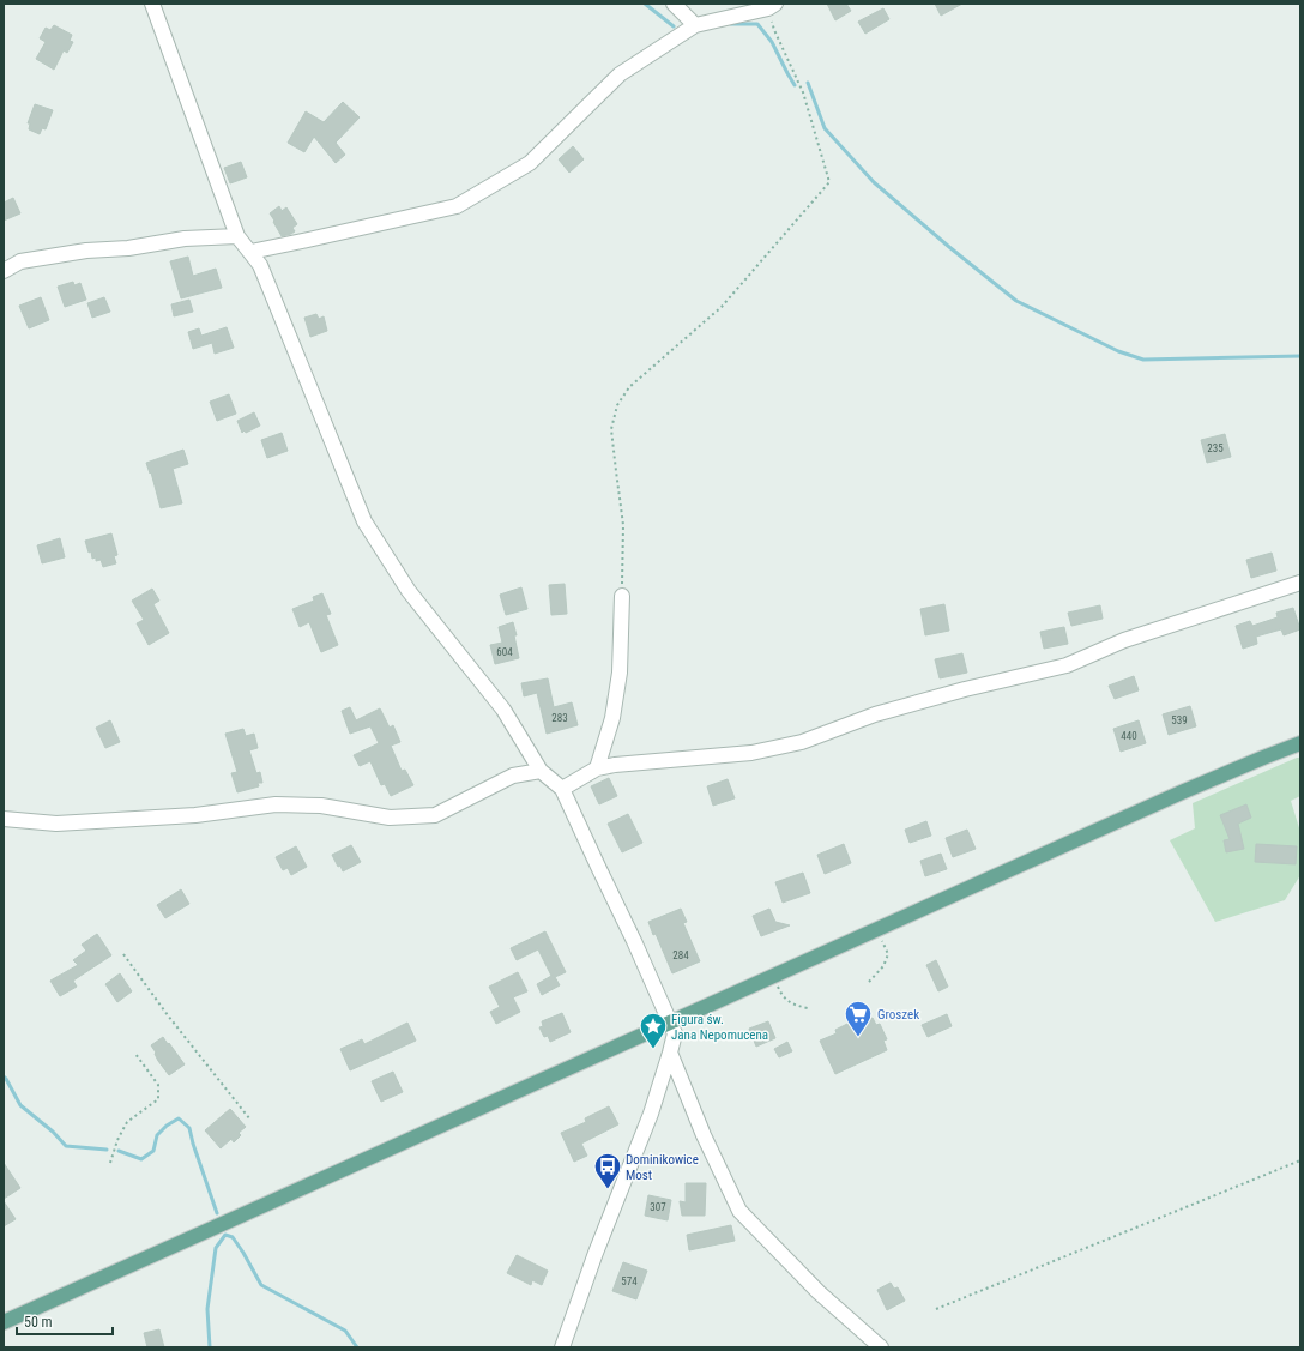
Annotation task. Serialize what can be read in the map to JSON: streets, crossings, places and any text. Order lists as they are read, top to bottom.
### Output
{
  "places": {
    "supermarket": ["Groszek"],
    "place": ["Figura św. Jana Nepomucena"],
    "bus stop": ["Dominikowice Most"]
  },
  "house_numbers": [
    "235",
    "604",
    "283",
    "539",
    "440",
    "284",
    "307",
    "574"
  ],
  "scale_bar": "50 m"
}
